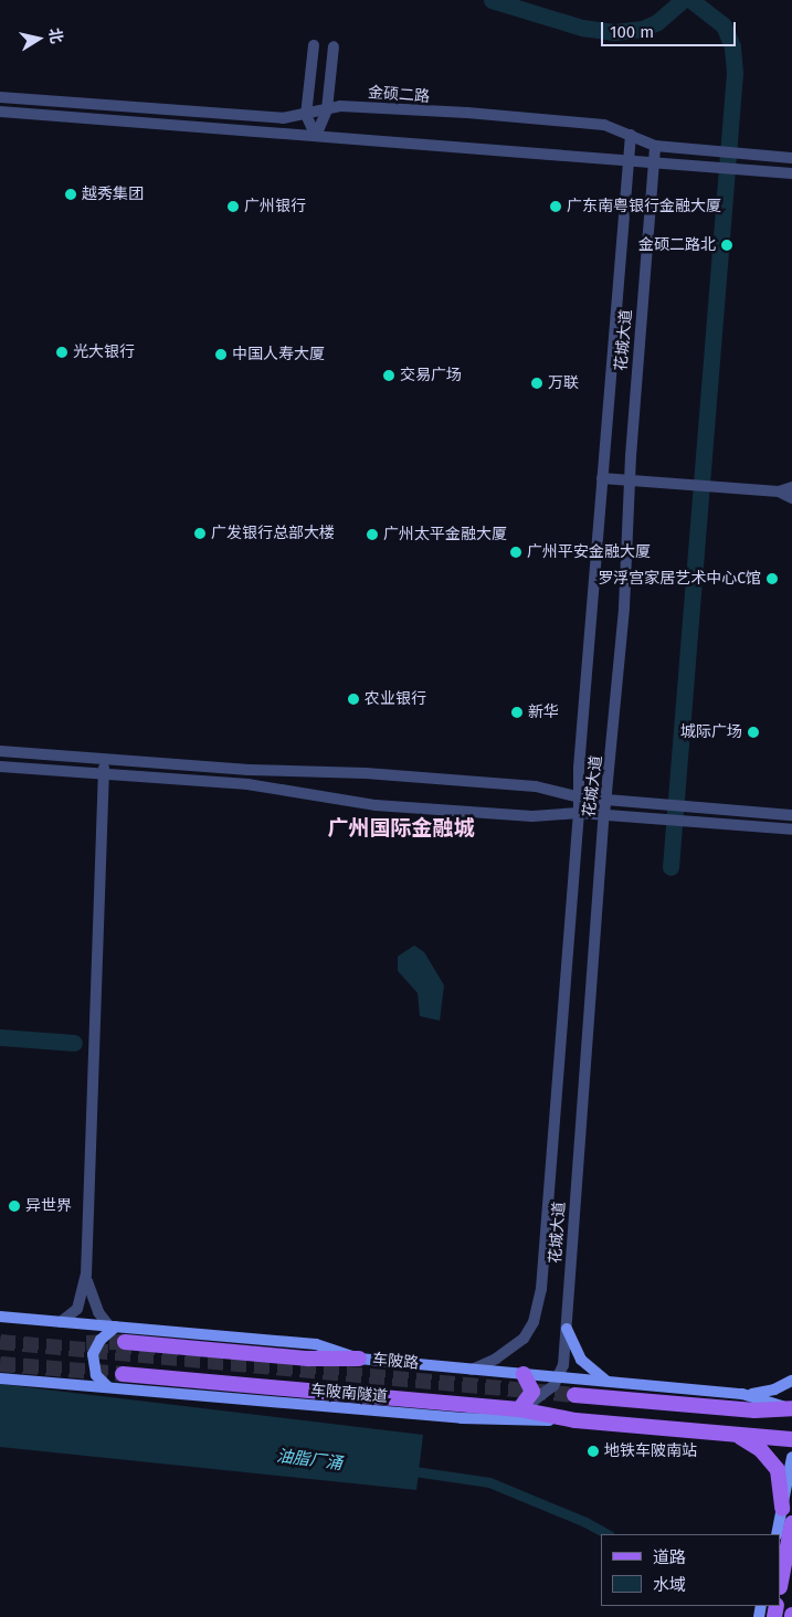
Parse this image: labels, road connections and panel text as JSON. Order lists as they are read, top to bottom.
{
  "streets": {
    "main road": ["车陂路", "车陂南隧道"],
    "street": ["金硕二路", "花城大道"]
  },
  "crossings": [
    ["金硕二路", "花城大道"],
    ["花城大道", "车陂路"]
  ],
  "districts": ["广州国际金融城"],
  "water": ["油脂厂涌"],
  "places": [
    "越秀集团",
    "广州银行",
    "广东南粤银行金融大厦",
    "金硕二路北",
    "光大银行",
    "中国人寿大厦",
    "交易广场",
    "万联",
    "广发银行总部大楼",
    "广州太平金融大厦",
    "广州平安金融大厦",
    "罗浮宫家居艺术中心C馆",
    "农业银行",
    "新华",
    "城际广场",
    "异世界",
    "地铁车陂南站"
  ],
  "legend": ["道路", "水域"],
  "scale_bar": "100 m",
  "north": "right"
}
